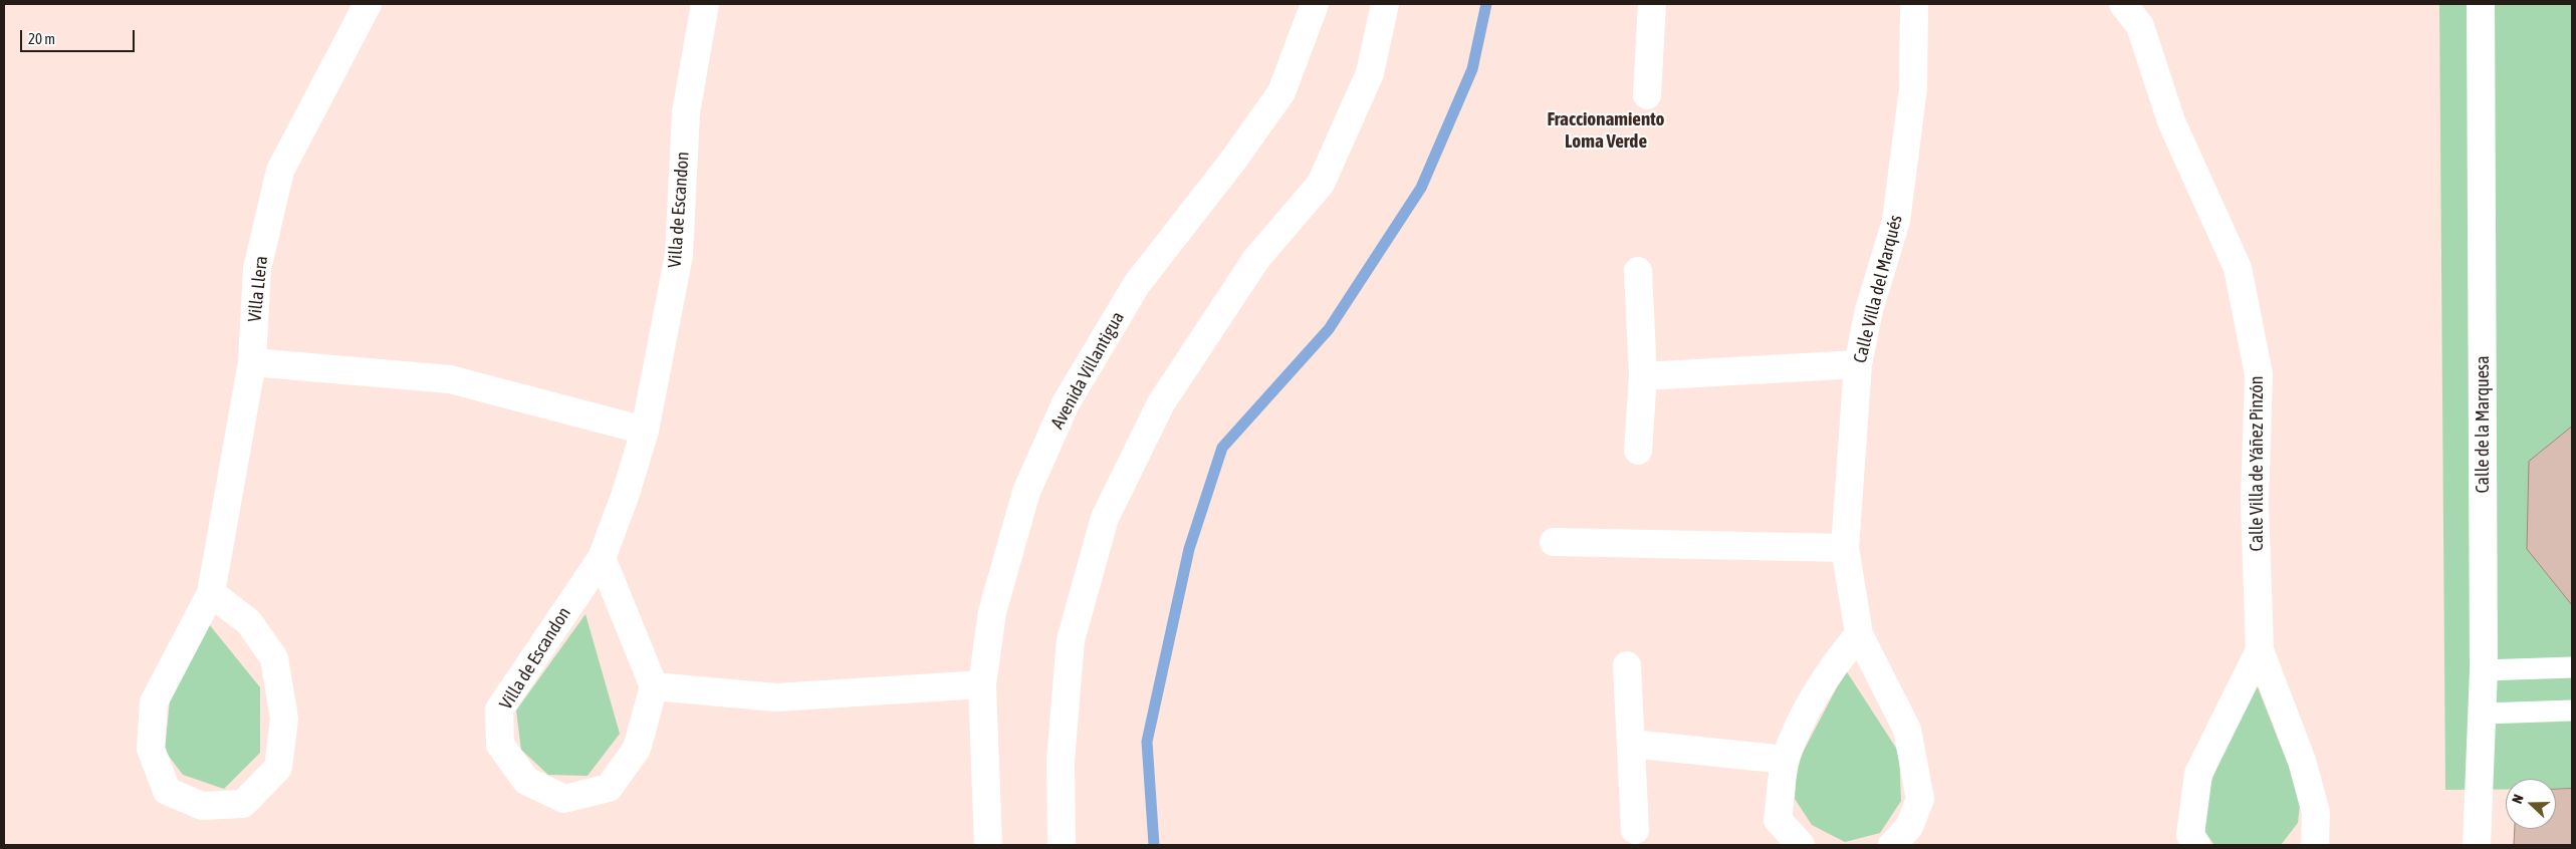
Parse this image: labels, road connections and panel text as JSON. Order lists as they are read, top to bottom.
{
  "streets": {
    "street": [
      "Villa de Escandon",
      "Villa Llera",
      "Calle Villa del Marqués",
      "Avenida Villantigua",
      "Calle de la Marquesa",
      "Calle Villa de Yáñez Pinzón"
    ]
  },
  "districts": ["Fraccionamiento Loma Verde"],
  "scale_bar": "20 m",
  "north": "left"
}
